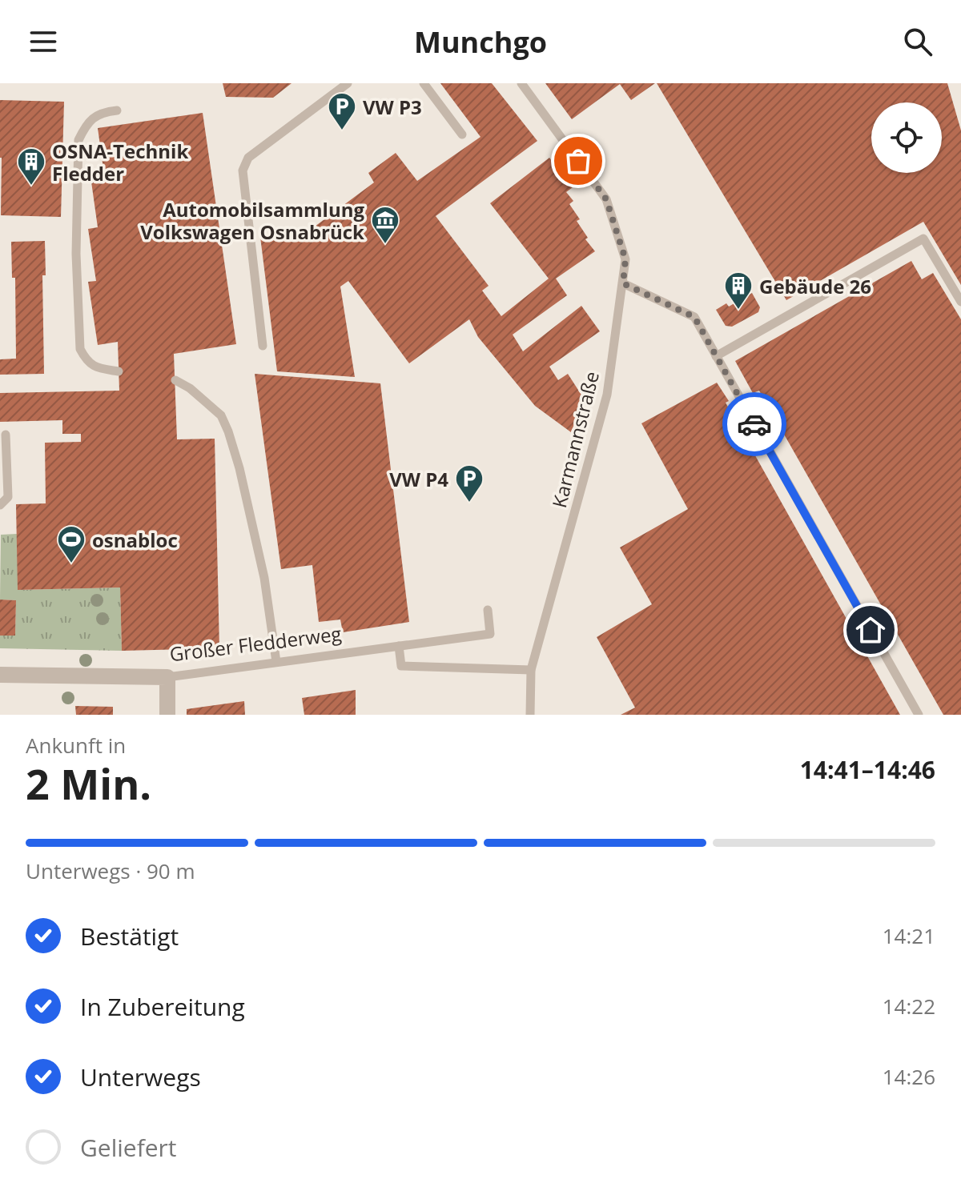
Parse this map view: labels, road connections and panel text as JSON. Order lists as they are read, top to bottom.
{
  "streets": {
    "street": ["Großer Fledderweg"],
    "lane": ["Karmannstraße"]
  },
  "places": {
    "parking": ["VW P3", "VW P4"],
    "building": ["OSNA-Technik Fledder", "Gebäude 26"],
    "museum": ["Automobilsammlung Volkswagen Osnabrück"],
    "sports": ["osnabloc"]
  },
  "page": {
    "header": "Munchgo",
    "heading": ["2 Min.", "Ankunft in", "14:41–14:46"],
    "bar": "Unterwegs · 90 m",
    "list": [
      ["Bestätigt", "14:21"],
      ["In Zubereitung", "14:22"],
      ["Unterwegs", "14:26"],
      "Geliefert"
    ]
  }
}
